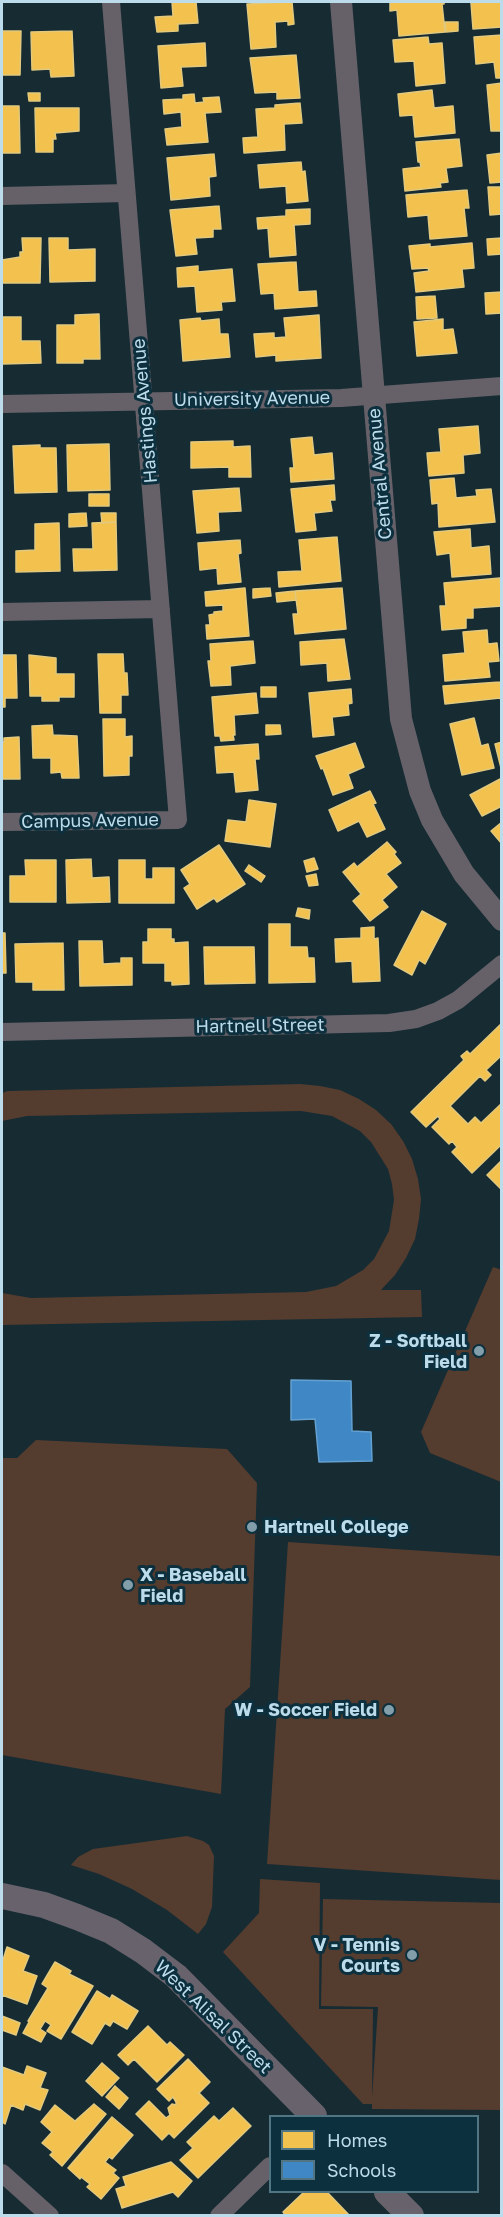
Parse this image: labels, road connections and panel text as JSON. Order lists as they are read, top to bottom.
{
  "streets": {
    "main road": ["West Alisal Street"],
    "street": [
      "University Avenue",
      "Hastings Avenue",
      "Central Avenue",
      "Campus Avenue",
      "Hartnell Street"
    ]
  },
  "crossings": [
    ["University Avenue", "Hastings Avenue"],
    ["University Avenue", "Central Avenue"],
    ["Hastings Avenue", "Campus Avenue"]
  ],
  "places": [
    "Z - Softball Field",
    "Hartnell College",
    "X - Baseball Field",
    "W - Soccer Field",
    "V - Tennis Courts"
  ],
  "legend": ["Homes", "Schools"]
}
